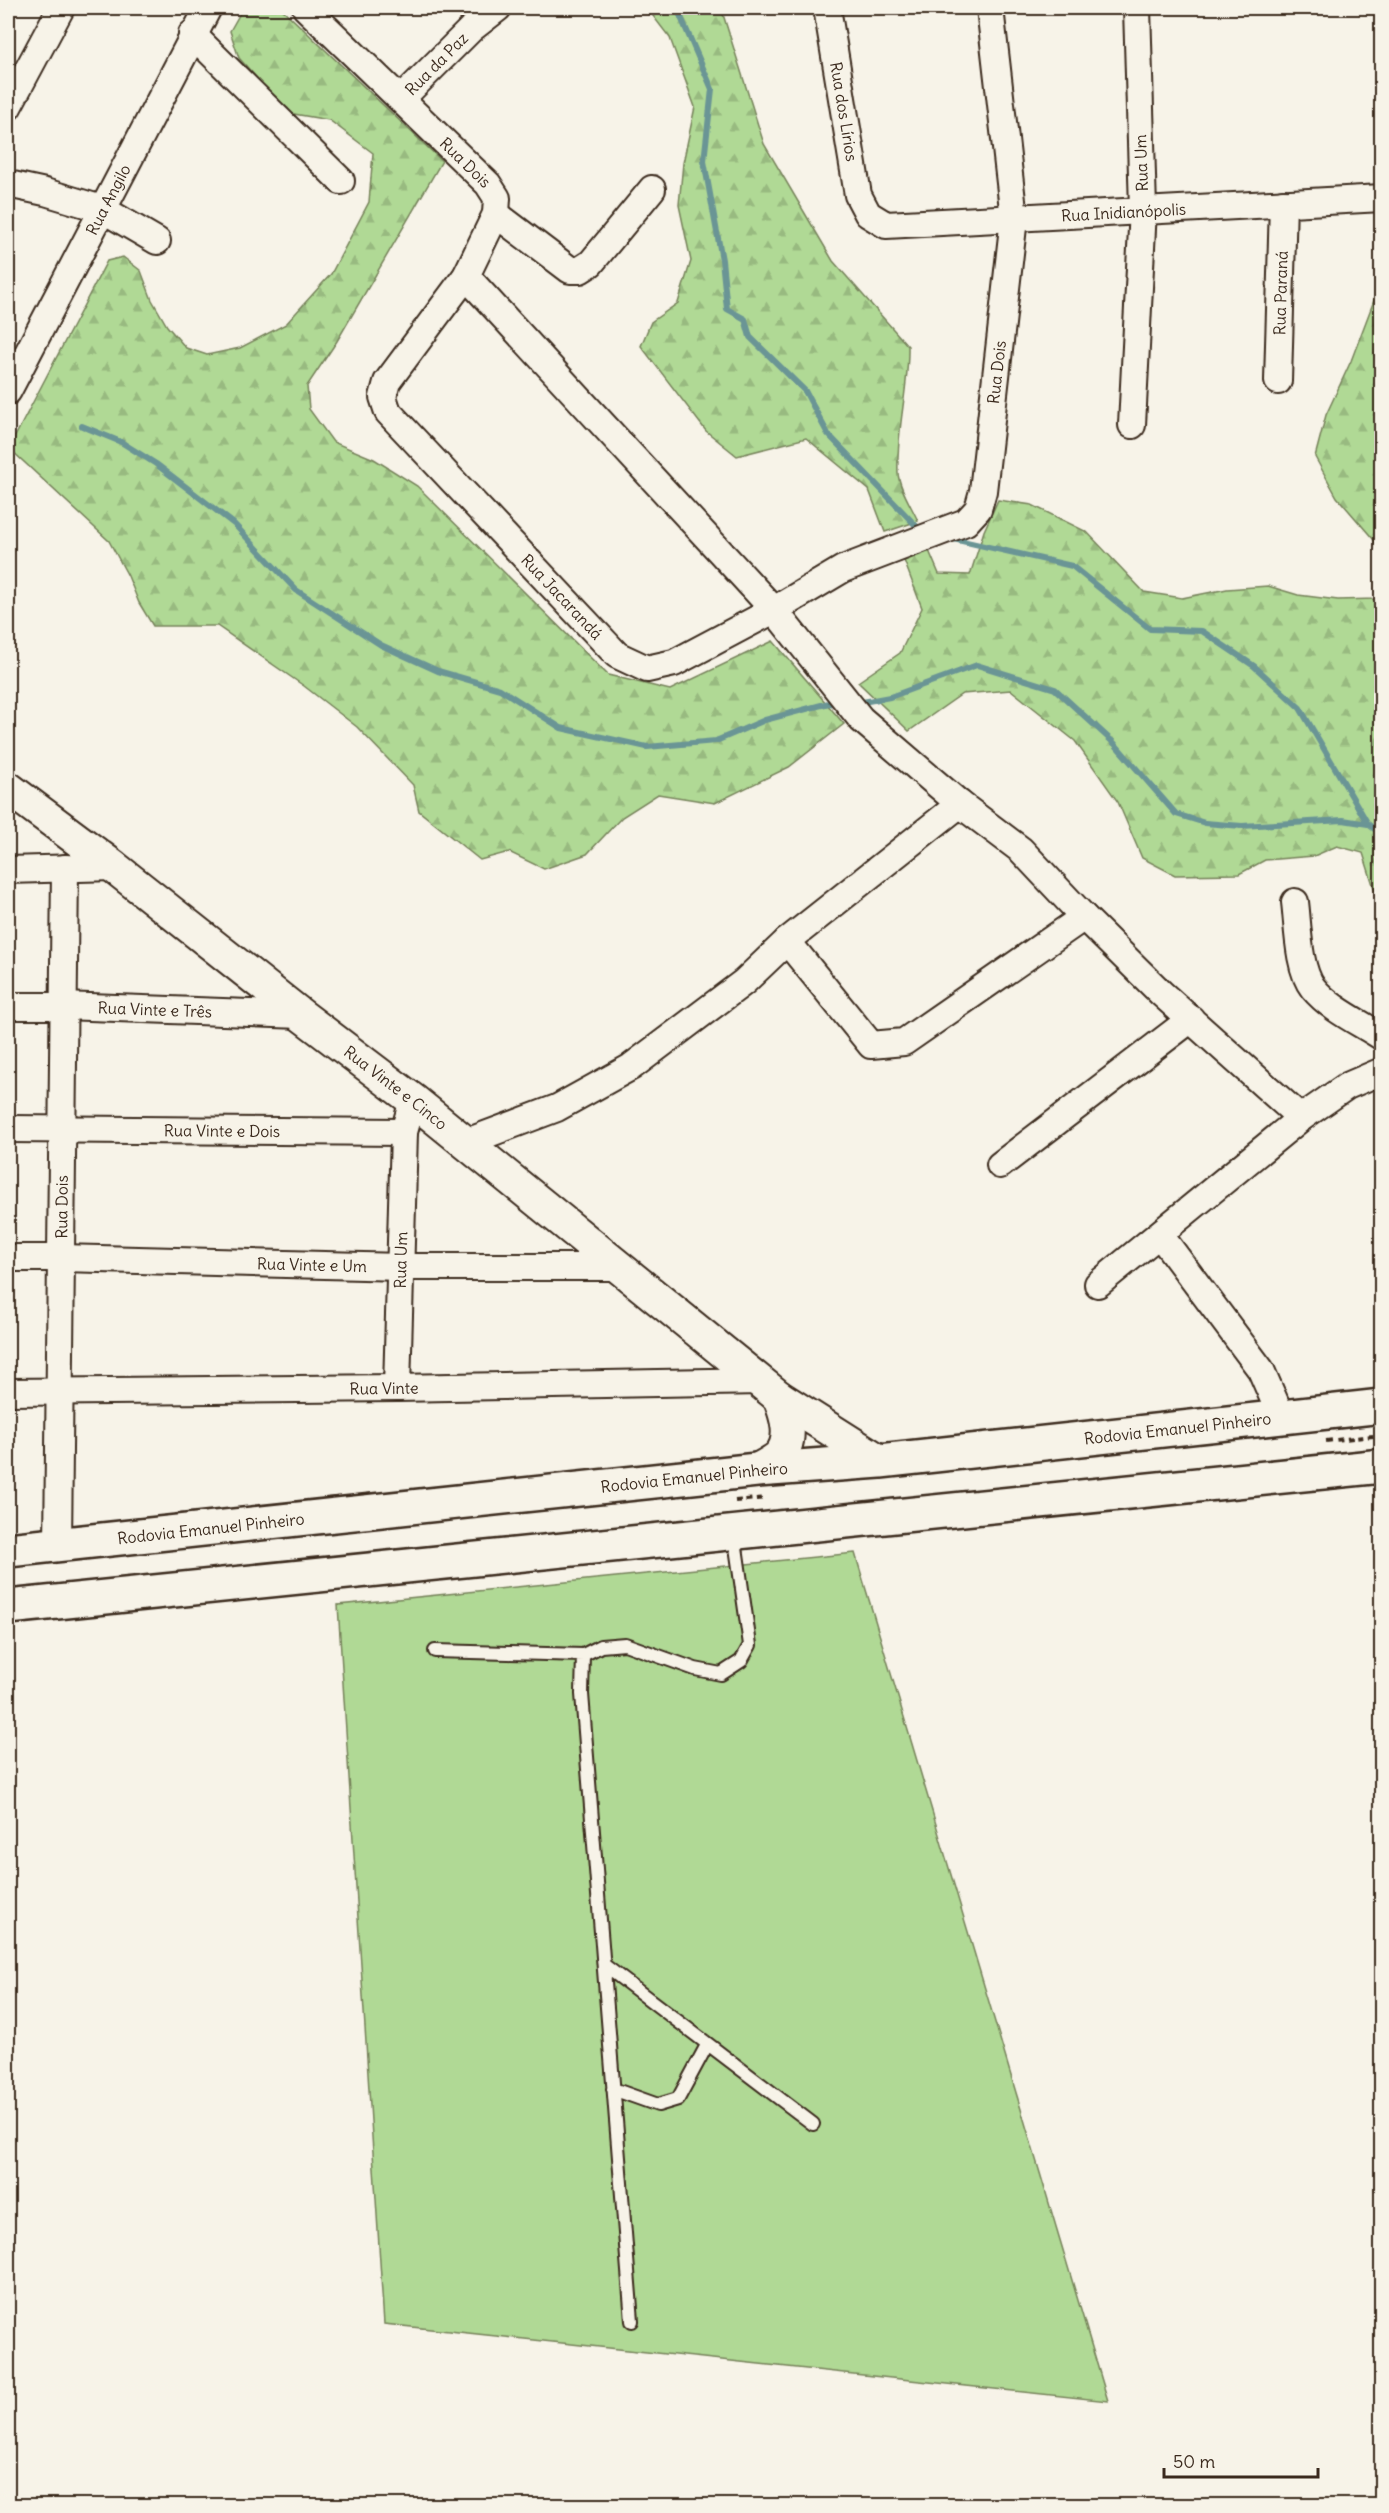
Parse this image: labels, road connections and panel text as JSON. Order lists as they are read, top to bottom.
{
  "streets": {
    "main road": ["Rodovia Emanuel Pinheiro"],
    "street": [
      "Rua da Paz",
      "Rua dos Lírios",
      "Rua Dois",
      "Rua Um",
      "Rua Angilo",
      "Rua Inidianópolis",
      "Rua Paraná",
      "Rua Jacarandá",
      "Rua Vinte e Três",
      "Rua Vinte e Cinco",
      "Rua Vinte e Dois",
      "Rua Vinte e Um",
      "Rua Vinte"
    ]
  },
  "crossings": [
    ["Rua da Paz", "Rua Dois"],
    ["Rua dos Lírios", "Rua Inidianópolis"],
    ["Rua Dois", "Rua Inidianópolis"],
    ["Rua Dois", "Rua Jacarandá"],
    ["Rua Dois", "Rua Vinte e Três"],
    ["Rua Dois", "Rua Vinte e Dois"],
    ["Rua Dois", "Rua Vinte e Um"],
    ["Rua Dois", "Rua Vinte"],
    ["Rua Dois", "Rodovia Emanuel Pinheiro"],
    ["Rua Um", "Rua Inidianópolis"],
    ["Rua Um", "Rua Vinte e Dois"],
    ["Rua Um", "Rua Vinte e Um"],
    ["Rua Um", "Rua Vinte"],
    ["Rua Inidianópolis", "Rua Paraná"],
    ["Rua Vinte e Três", "Rua Vinte e Cinco"],
    ["Rua Vinte e Cinco", "Rua Vinte e Um"],
    ["Rua Vinte e Cinco", "Rua Vinte"],
    ["Rua Vinte e Cinco", "Rodovia Emanuel Pinheiro"]
  ],
  "scale_bar": "50 m"
}
